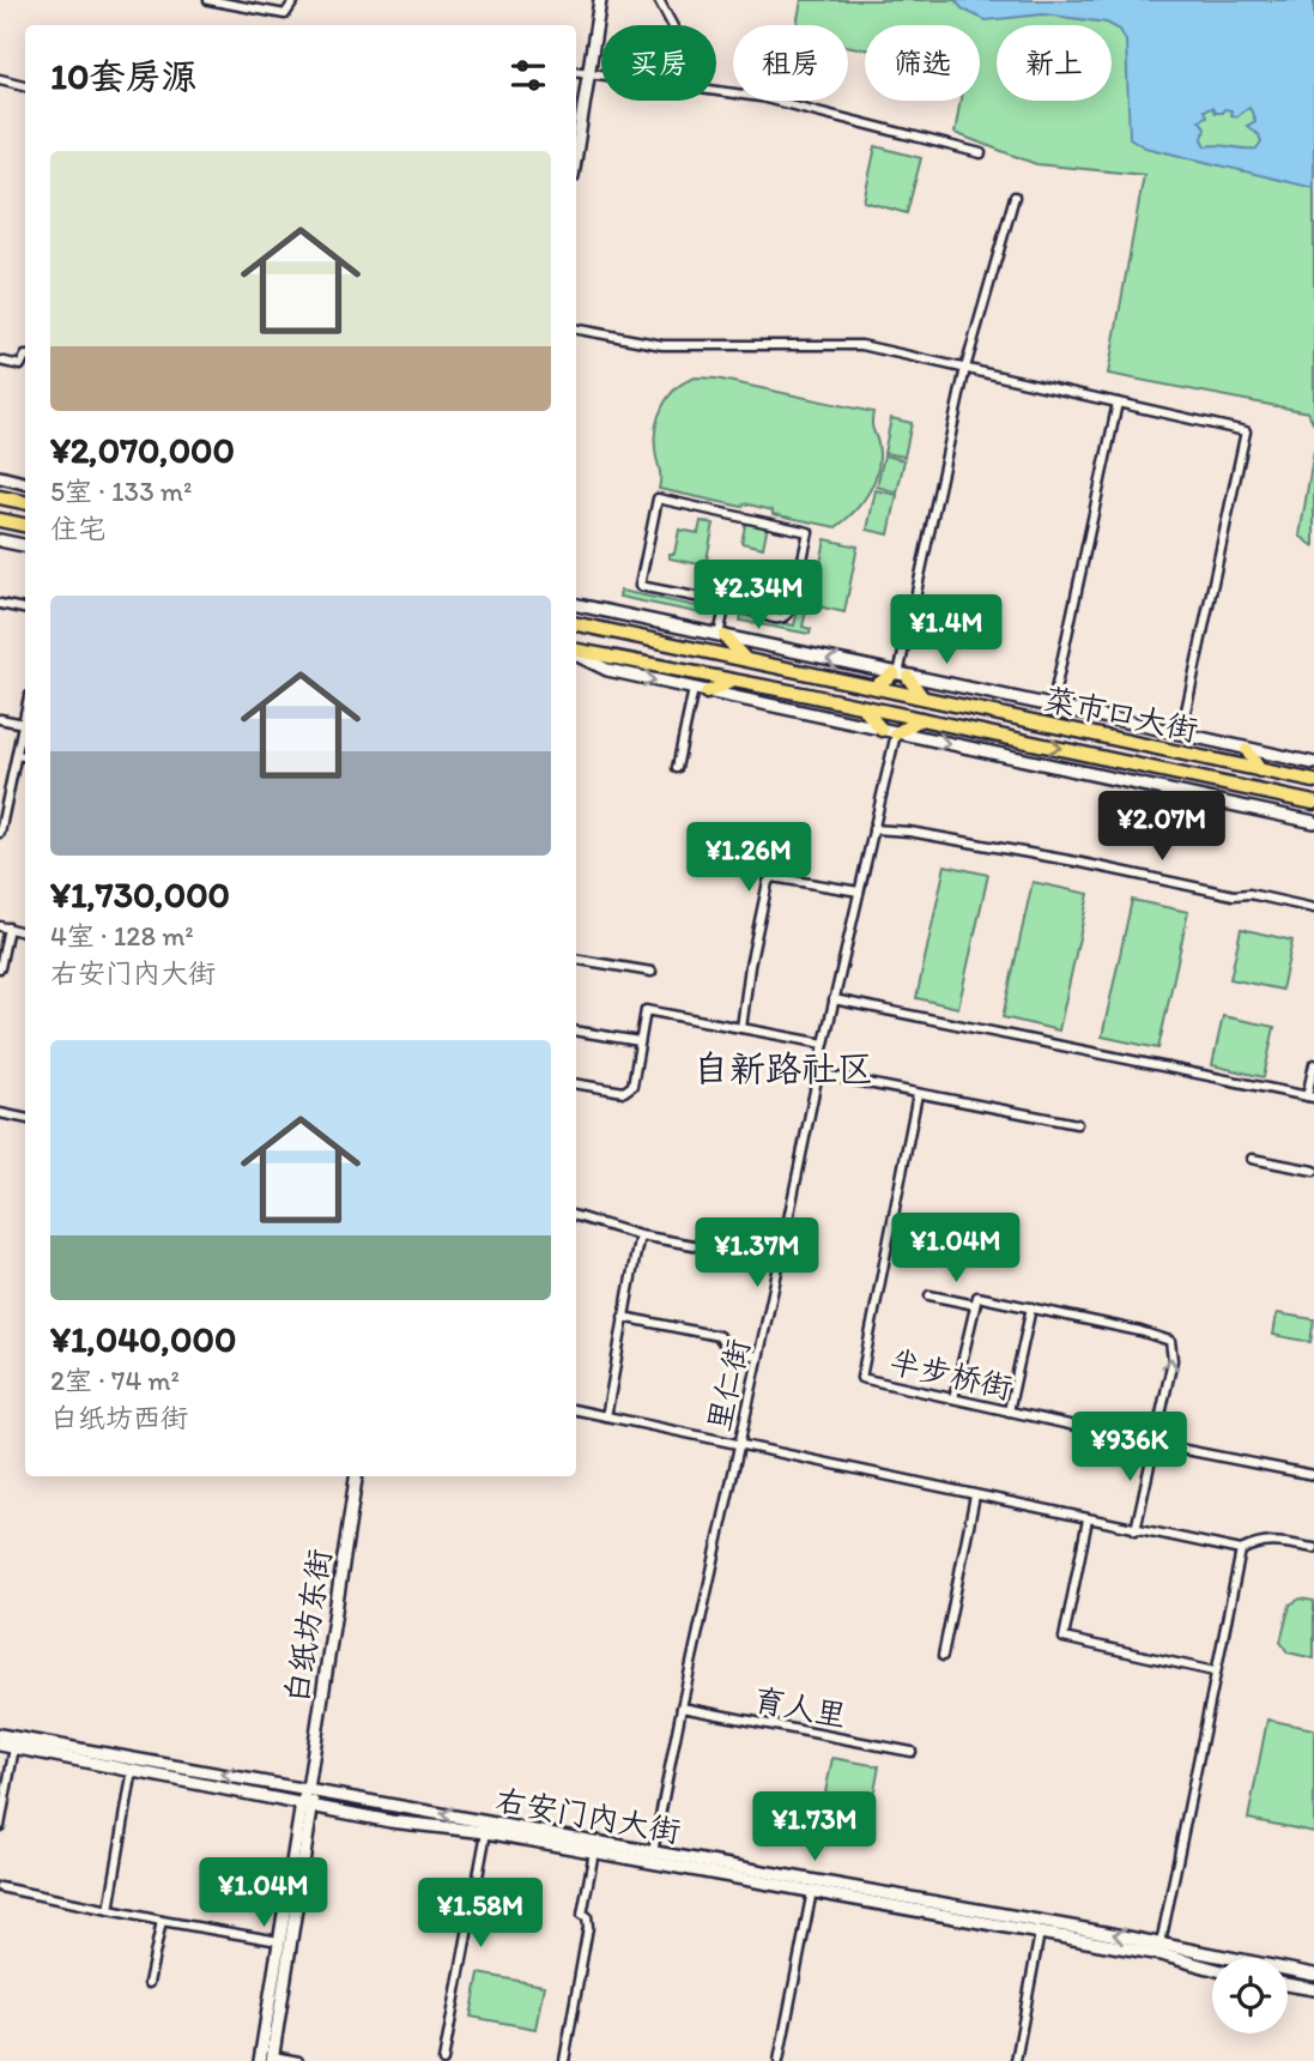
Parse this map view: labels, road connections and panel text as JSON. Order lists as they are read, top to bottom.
{
  "streets": {
    "main road": ["菜市口大街", "白纸坊东街", "右安门内大街"],
    "street": ["半步桥街", "里仁街", "育人里"]
  },
  "crossings": [
    ["里仁街", "育人里"],
    ["里仁街", "右安门内大街"],
    ["白纸坊东街", "右安门内大街"]
  ],
  "districts": ["自新路社区"],
  "page": {
    "chip": [
      "买房",
      "租房",
      "筛选",
      "新上"
    ],
    "heading": "10套房源",
    "list": [
      {
        "name": "¥2,070,000",
        "note": "5室 · 133 m² · 住宅"
      },
      {
        "name": "¥1,730,000",
        "note": "4室 · 128 m² · 右安门内大街"
      },
      {
        "name": "¥1,040,000",
        "note": "2室 · 74 m² · 白纸坊西街"
      }
    ],
    "price": [
      "¥2.34M",
      "¥1.4M",
      "¥2.07M",
      "¥1.26M",
      "¥1.04M",
      "¥1.37M",
      "¥936K",
      "¥1.73M",
      "¥1.04M",
      "¥1.58M"
    ]
  }
}
